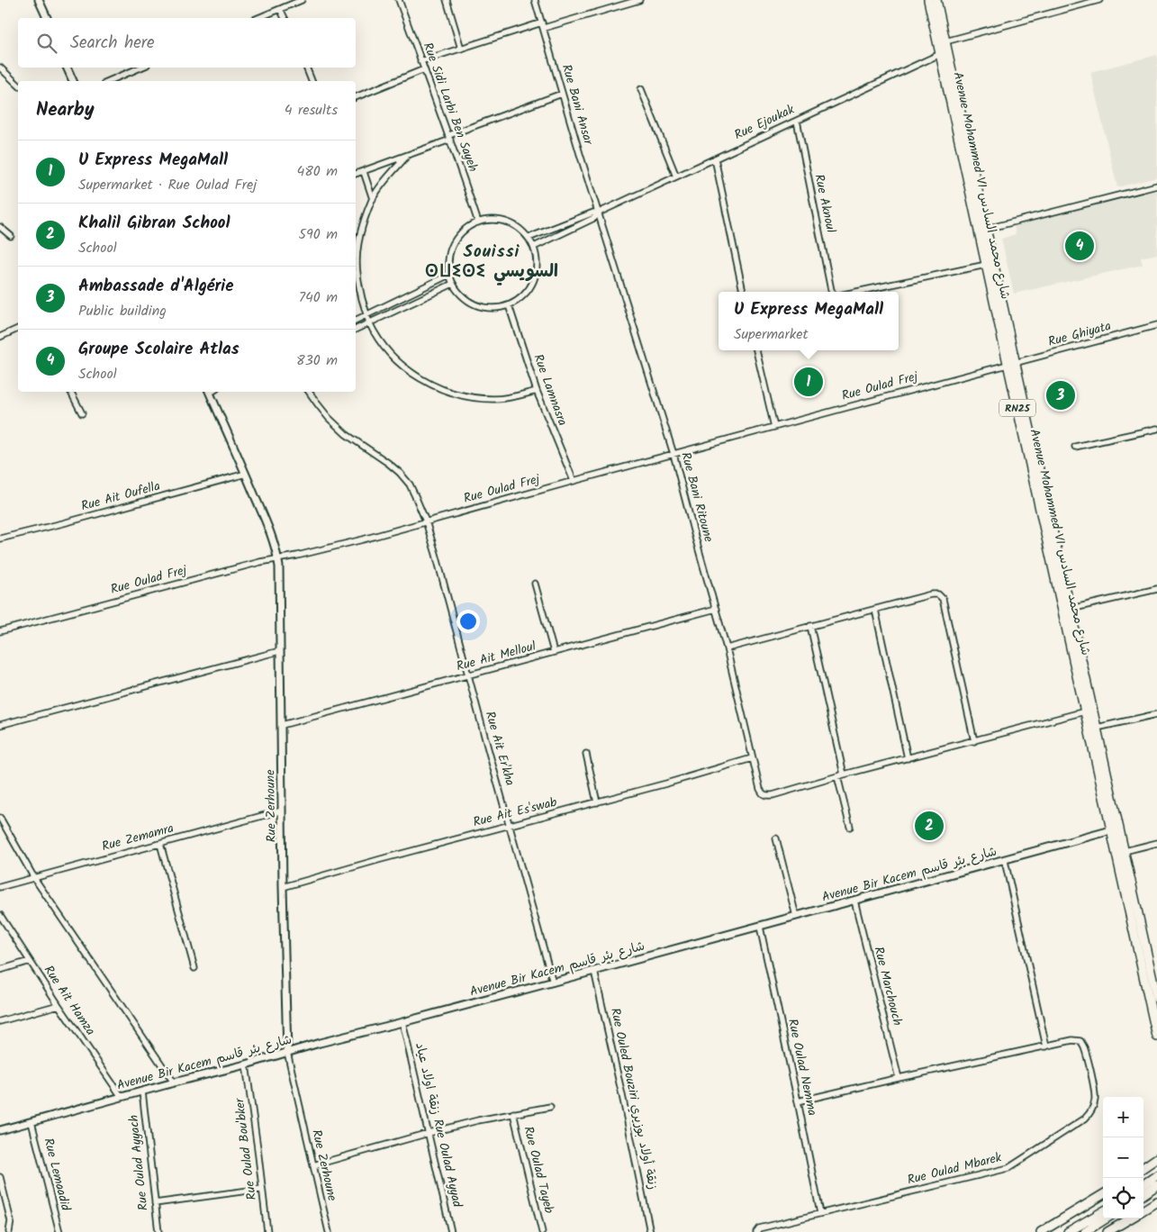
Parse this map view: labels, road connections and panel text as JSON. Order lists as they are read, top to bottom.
{
  "streets": {
    "main road": ["Avenue Mohammed VI شارع محمد السادس", "RN25"],
    "street": [
      "Rue Bani Ansar",
      "Rue Sidi Larbi Ben Sayeh",
      "Rue Ejoukak",
      "Rue Aknoul",
      "Rue Ghiyata",
      "Rue Oulad Frej",
      "Rue Lamnasra",
      "Rue Ait Oufella",
      "Rue Bani Ritoune",
      "Rue Ait Melloul",
      "Rue Ait Er'kha",
      "Rue Zerhoune",
      "Rue Ait Es'swab",
      "Rue Zemamra",
      "Avenue Bir Kacem شارع بئر قاسم",
      "Rue Marchouch",
      "Rue Ait Hamza",
      "Rue Oulad Nemma",
      "Rue Ouled Bouziri زنقة أولاد بوزيري",
      "زنقة اولاد عياد Rue Oulad Ayyad",
      "Rue Oulad Bou'bker",
      "Rue Oulad Ayyach",
      "Rue Oulad Mbarek",
      "Rue Oulad Tayeb",
      "Rue Lemaadid"
    ]
  },
  "crossings": [
    ["Rue Bani Ansar", "Rue Ejoukak"],
    ["Rue Bani Ansar", "Rue Bani Ritoune"],
    ["Rue Sidi Larbi Ben Sayeh", "Rue Ejoukak"],
    ["Rue Sidi Larbi Ben Sayeh", "Rue Lamnasra"],
    ["Rue Ejoukak", "Avenue Mohammed VI شارع محمد السادس"],
    ["Rue Ejoukak", "Rue Aknoul"],
    ["Rue Ejoukak", "Rue Lamnasra"],
    ["Rue Ejoukak", "Rue Bani Ritoune"],
    ["Avenue Mohammed VI شارع محمد السادس", "Rue Ghiyata"],
    ["Avenue Mohammed VI شارع محمد السادس", "Rue Oulad Frej"],
    ["Avenue Mohammed VI شارع محمد السادس", "Avenue Bir Kacem شارع بئر قاسم"],
    ["Rue Ghiyata", "Rue Oulad Frej"],
    ["Rue Oulad Frej", "Rue Lamnasra"],
    ["Rue Oulad Frej", "Rue Bani Ritoune"],
    ["Rue Oulad Frej", "Rue Ait Er'kha"],
    ["Rue Oulad Frej", "Rue Zerhoune"],
    ["Rue Ait Oufella", "Rue Zerhoune"],
    ["Rue Bani Ritoune", "Rue Ait Melloul"],
    ["Rue Bani Ritoune", "Rue Ait Es'swab"],
    ["Rue Ait Melloul", "Rue Ait Er'kha"],
    ["Rue Ait Melloul", "Rue Zerhoune"],
    ["Rue Ait Er'kha", "Rue Ait Es'swab"],
    ["Rue Ait Er'kha", "Avenue Bir Kacem شارع بئر قاسم"],
    ["Rue Zerhoune", "Rue Ait Es'swab"],
    ["Rue Zerhoune", "Rue Zemamra"],
    ["Rue Zerhoune", "Avenue Bir Kacem شارع بئر قاسم"],
    ["Rue Zerhoune", "Rue Oulad Tayeb"],
    ["Avenue Bir Kacem شارع بئر قاسم", "Rue Marchouch"],
    ["Avenue Bir Kacem شارع بئر قاسم", "Rue Ait Hamza"],
    ["Avenue Bir Kacem شارع بئر قاسم", "Rue Oulad Nemma"],
    ["Avenue Bir Kacem شارع بئر قاسم", "Rue Ouled Bouziri زنقة أولاد بوزيري"],
    ["Avenue Bir Kacem شارع بئر قاسم", "زنقة اولاد عياد Rue Oulad Ayyad"],
    ["Avenue Bir Kacem شارع بئر قاسم", "Rue Oulad Bou'bker"],
    ["Avenue Bir Kacem شارع بئر قاسم", "Rue Oulad Ayyach"],
    ["Avenue Bir Kacem شارع بئر قاسم", "Rue Lemaadid"],
    ["Rue Marchouch", "Rue Oulad Mbarek"],
    ["Rue Oulad Nemma", "Rue Oulad Mbarek"],
    ["زنقة اولاد عياد Rue Oulad Ayyad", "Rue Oulad Tayeb"]
  ],
  "districts": ["Souissi ⵙⵡⵉⵙⵉ السويسي"],
  "page": {
    "search": "Search here",
    "heading": ["Nearby", "4 results"],
    "list": [
      {
        "mark": "1",
        "name": "U Express MegaMall",
        "note": "Supermarket · Rue Oulad Frej",
        "value": "480 m"
      },
      {
        "mark": "2",
        "name": "Khalil Gibran School",
        "note": "School",
        "value": "590 m"
      },
      {
        "mark": "3",
        "name": "Ambassade d'Algérie",
        "note": "Public building",
        "value": "740 m"
      },
      {
        "mark": "4",
        "name": "Groupe Scolaire Atlas",
        "note": "School",
        "value": "830 m"
      }
    ],
    "pins": [
      "4",
      "1",
      "3",
      "2"
    ],
    "popup": ["U Express MegaMall", "Supermarket"],
    "map_buttons": ["+", "−"]
  }
}
